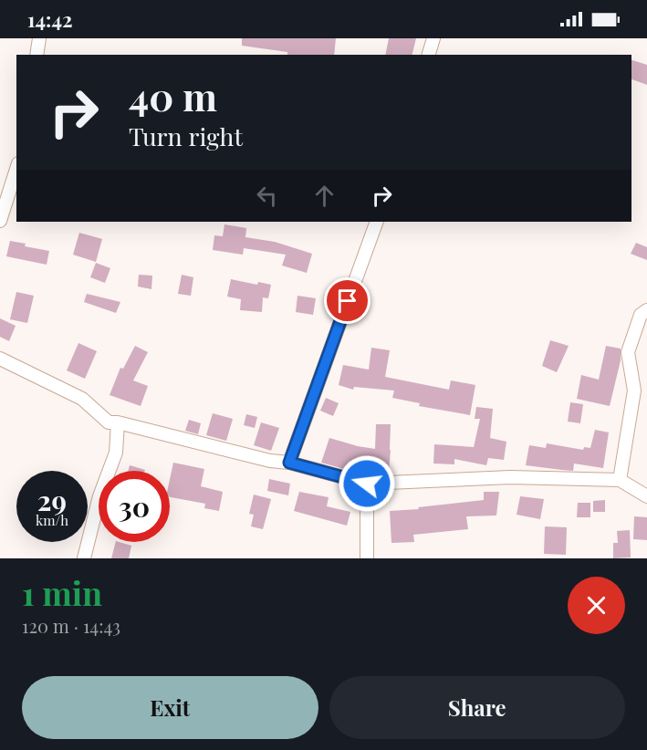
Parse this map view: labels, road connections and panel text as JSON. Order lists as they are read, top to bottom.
{
  "page": {
    "status": "14:42",
    "turn": ["40 m", "Turn right"],
    "speed": "29 km/h",
    "limit": "30",
    "heading": ["1 min", "120 m · 14:43"],
    "buttons": ["Exit", "Share"]
  }
}
